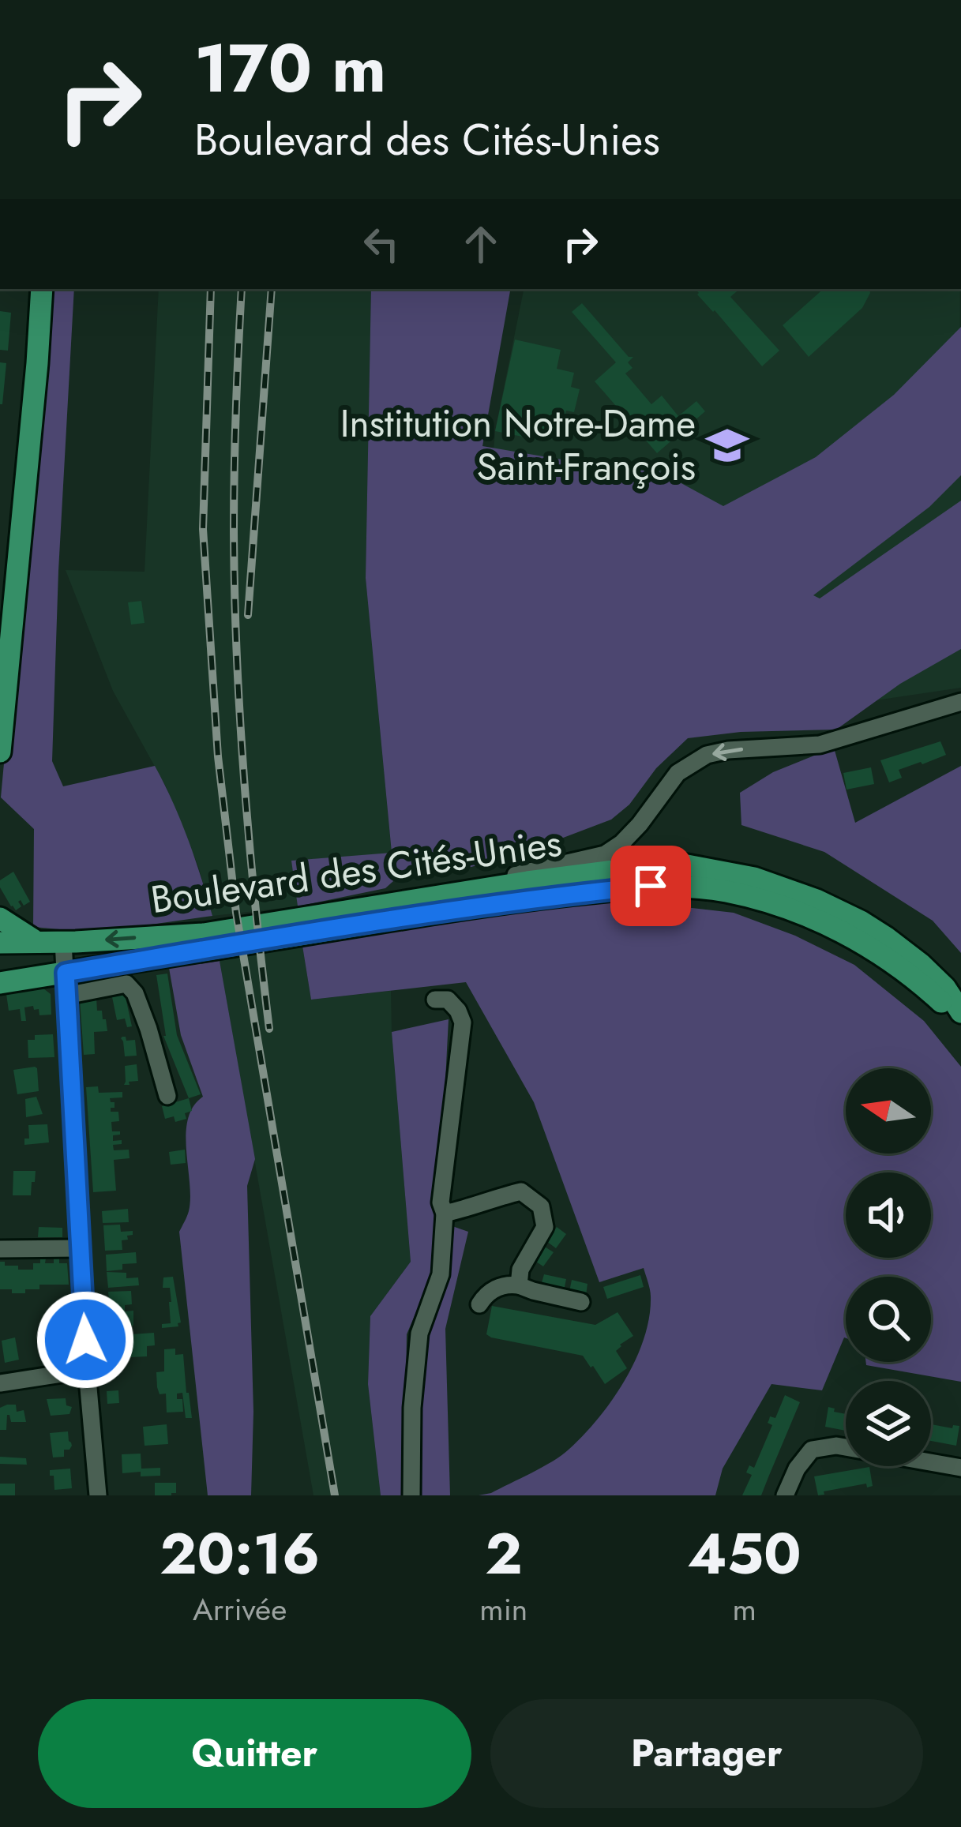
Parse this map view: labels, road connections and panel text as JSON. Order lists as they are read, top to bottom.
{
  "streets": {
    "main road": ["Boulevard des Cités-Unies"]
  },
  "places": {
    "school or university": ["Institution Notre‐Dame Saint‐François"]
  },
  "north": "left",
  "page": {
    "turn": ["170 m", "Boulevard des Cités-Unies"],
    "eta": [
      "20:16",
      "Arrivée",
      "2",
      "min",
      "450",
      "m"
    ],
    "buttons": ["Quitter", "Partager"]
  }
}
